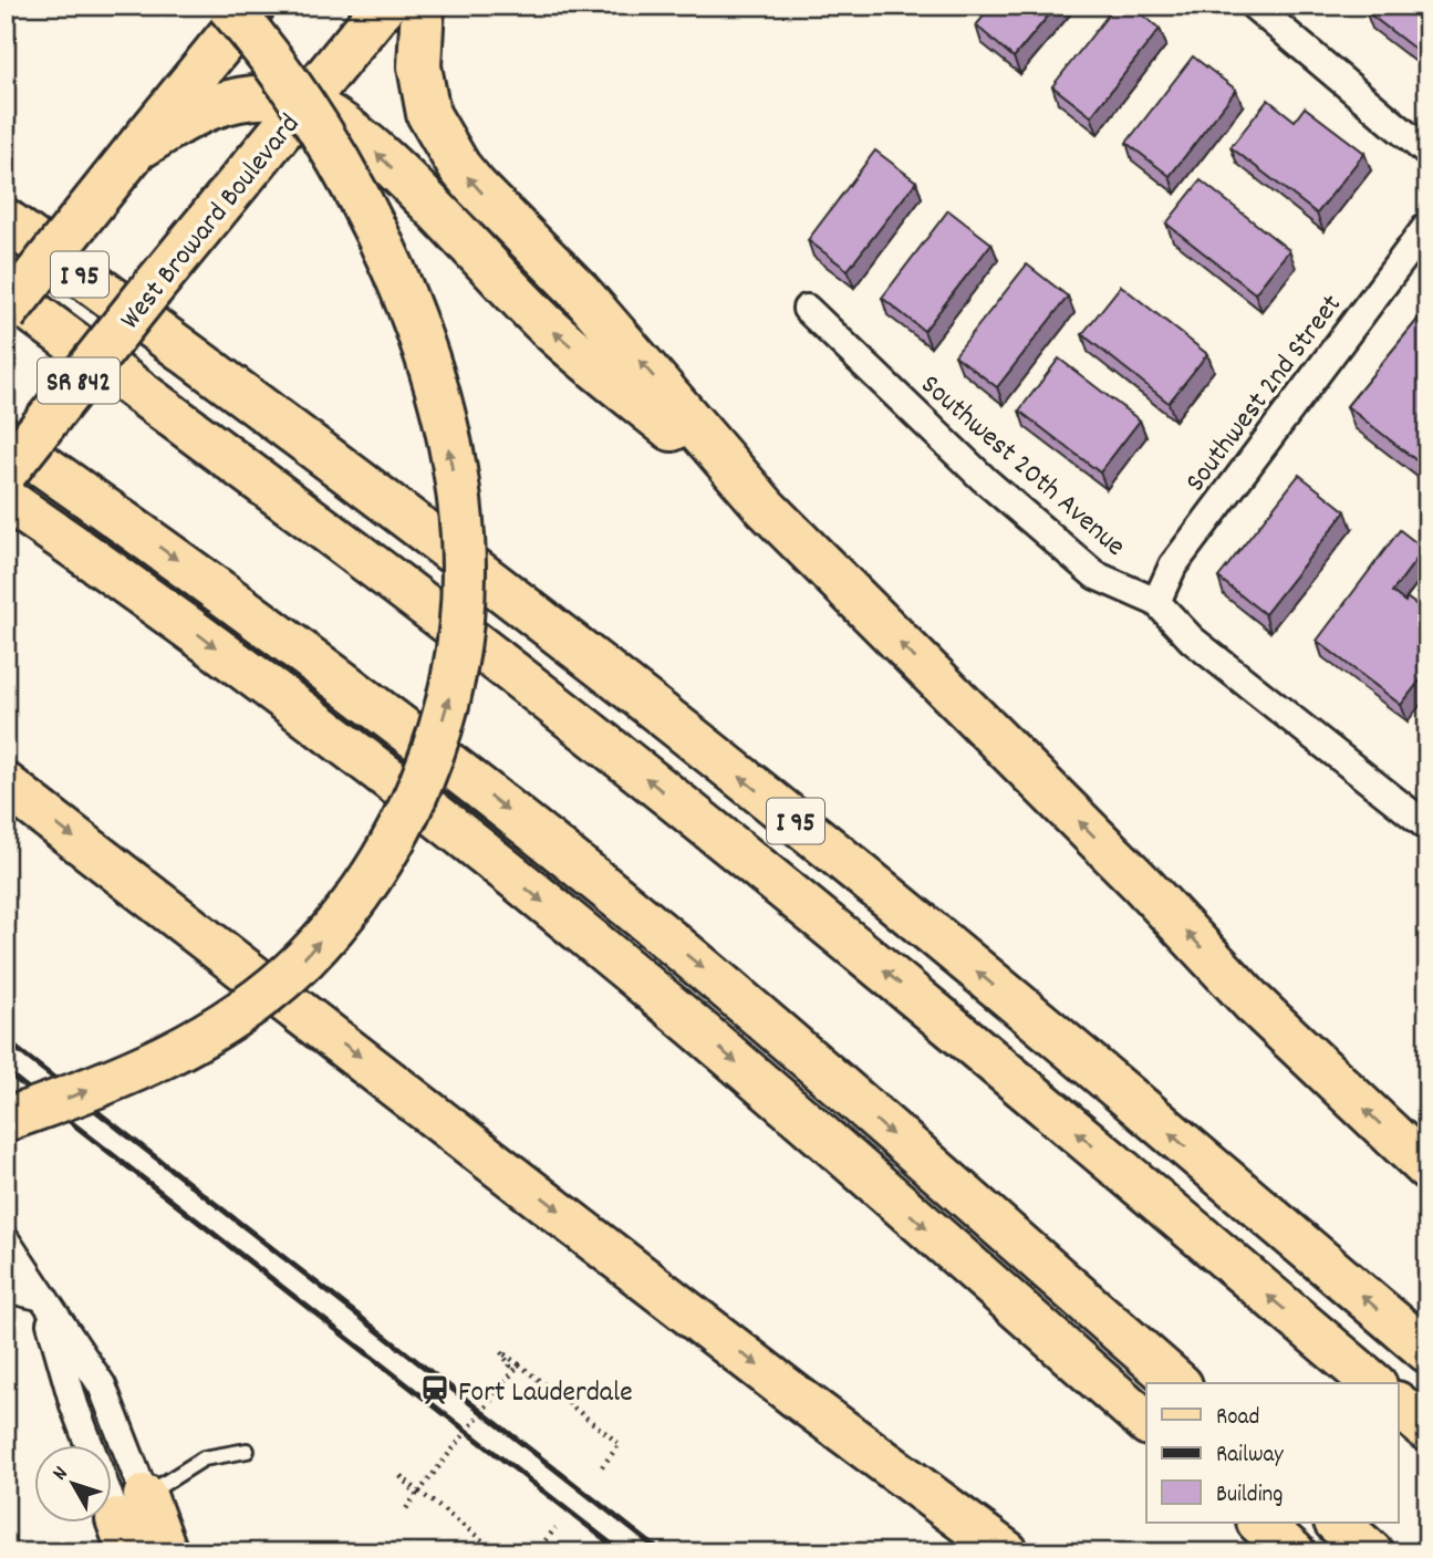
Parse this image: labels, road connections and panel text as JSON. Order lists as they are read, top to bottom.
{
  "streets": {
    "main road": ["West Broward Boulevard", "I 95", "SR 842"],
    "street": ["Southwest 2nd Street", "Southwest 20th Avenue"]
  },
  "crossings": [
    ["Southwest 2nd Street", "Southwest 20th Avenue"]
  ],
  "places": {
    "station": ["Fort Lauderdale"]
  },
  "legend": ["Road", "Railway", "Building"],
  "north": "top left"
}
